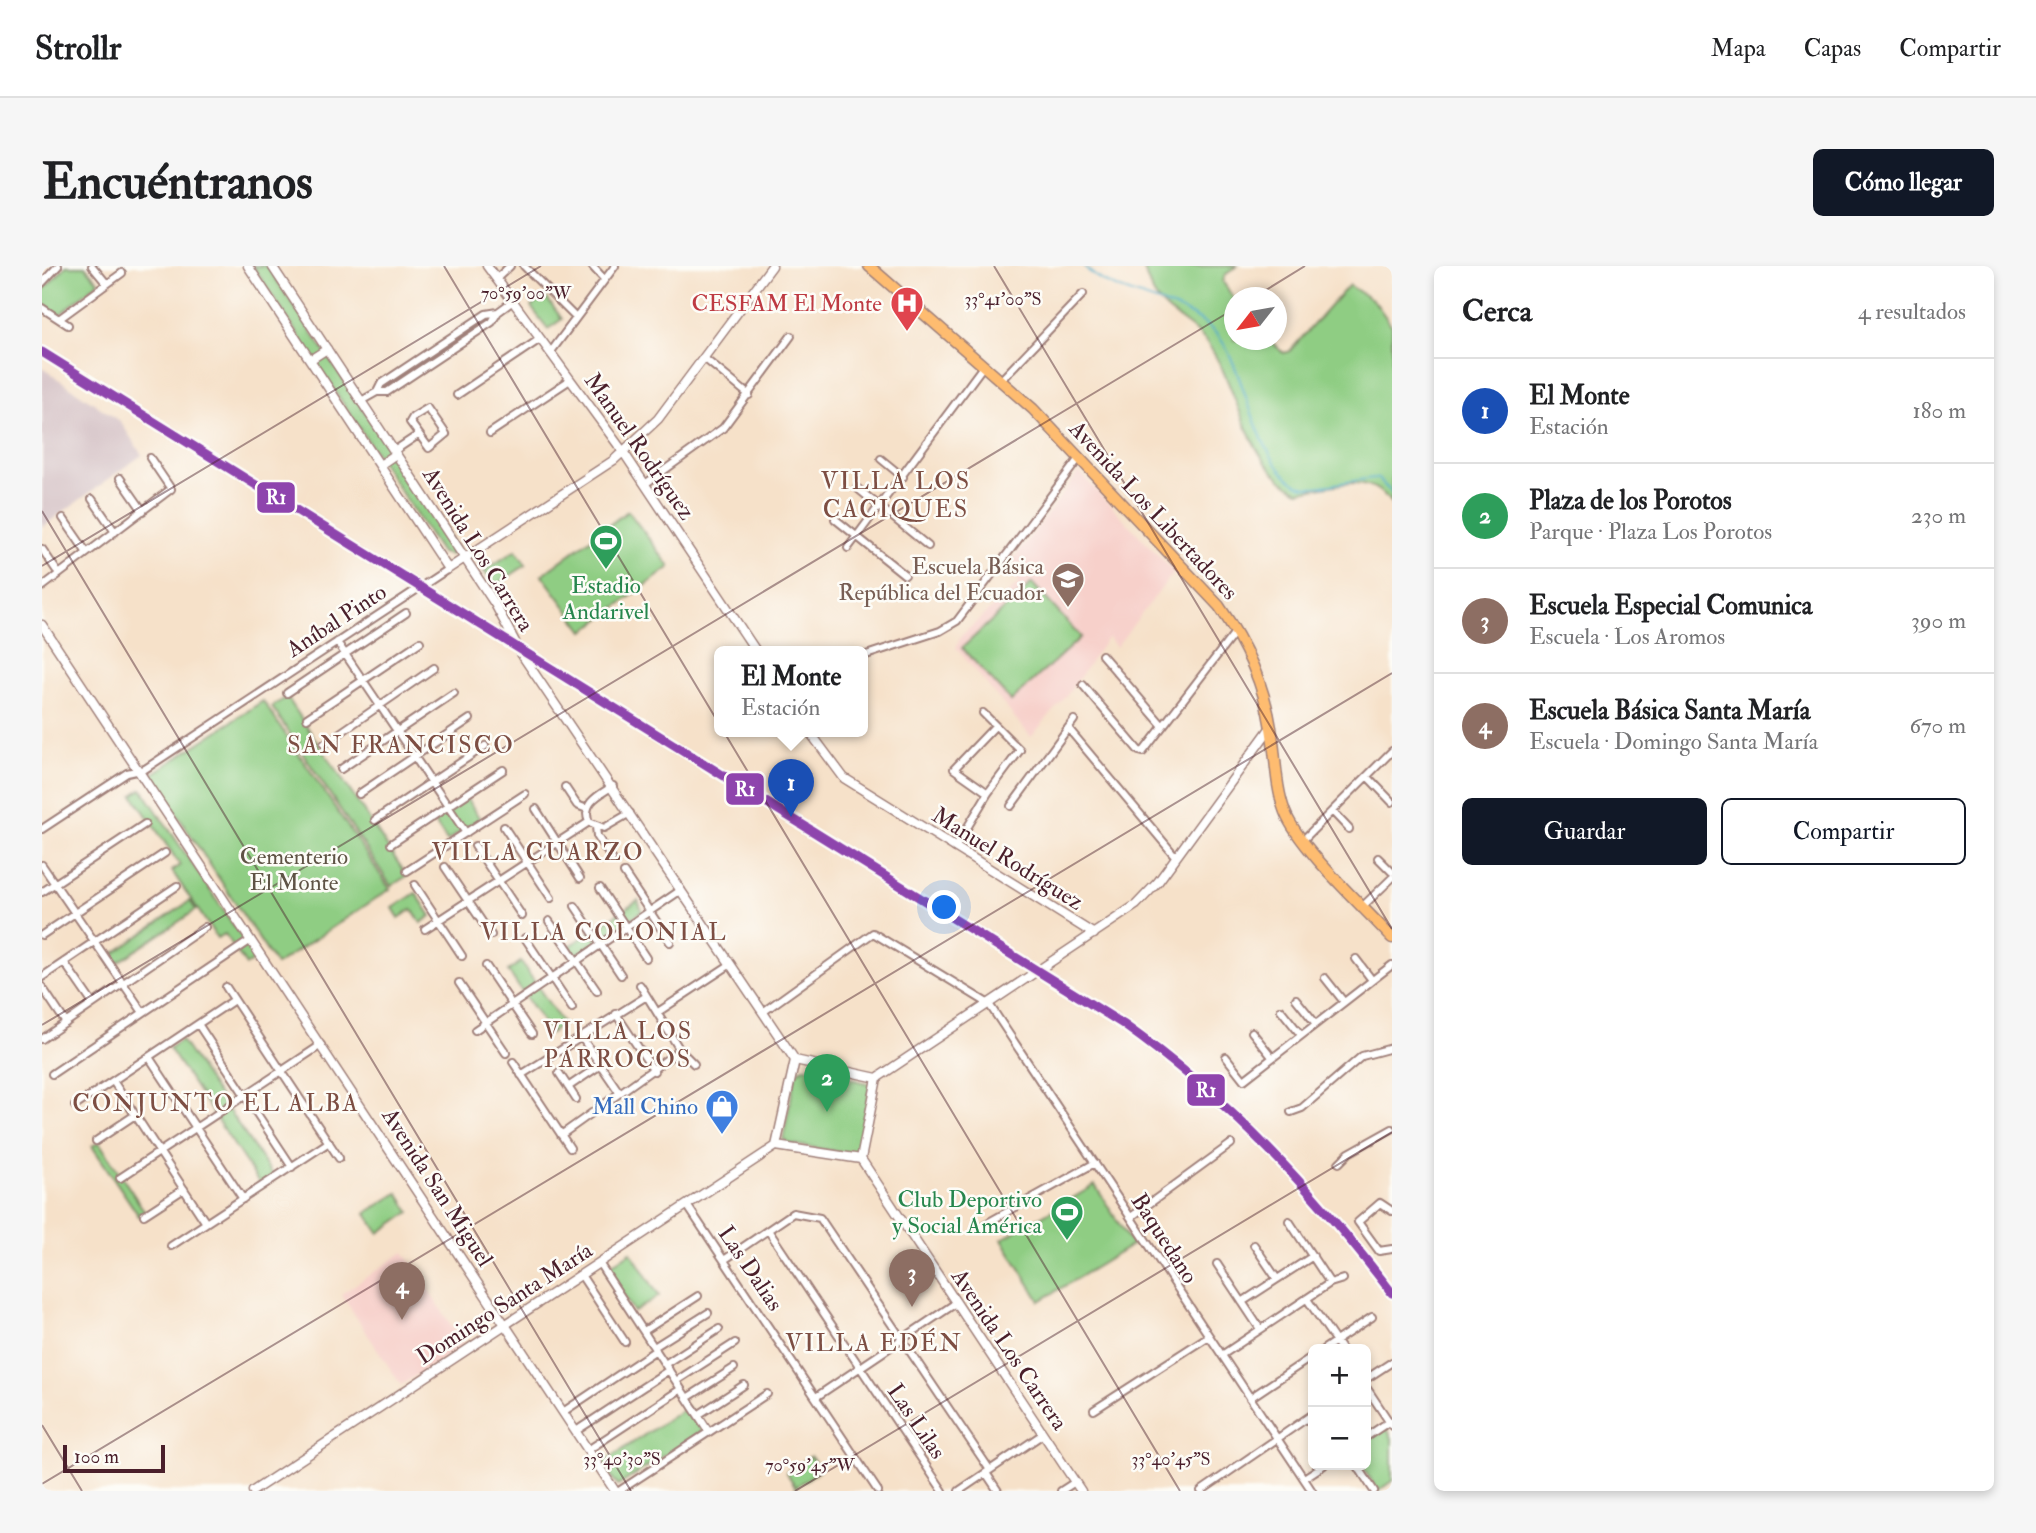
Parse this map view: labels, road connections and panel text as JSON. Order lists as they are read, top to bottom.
{
  "streets": {
    "main road": ["Avenida Los Libertadores"],
    "street": [
      "Manuel Rodríguez",
      "Avenida Los Carrera",
      "Aníbal Pinto",
      "Avenida San Miguel",
      "Baquedano",
      "Las Dalias",
      "Domingo Santa María",
      "Las Lilas"
    ]
  },
  "crossings": [
    ["Manuel Rodríguez", "Aníbal Pinto"],
    ["Avenida Los Carrera", "Aníbal Pinto"],
    ["Aníbal Pinto", "Avenida San Miguel"],
    ["Avenida San Miguel", "Domingo Santa María"],
    ["Las Dalias", "Domingo Santa María"]
  ],
  "districts": [
    "VILLA LOS CACIQUES",
    "SAN FRANCISCO",
    "VILLA CUARZO",
    "VILLA COLONIAL",
    "VILLA LOS PÁRROCOS",
    "CONJUNTO EL ALBA",
    "VILLA EDÉN"
  ],
  "parks": ["Cementerio El Monte"],
  "places": {
    "hospital": ["CESFAM El Monte"],
    "sports": ["Estadio Andarivel", "Club Deportivo y Social América"],
    "school or university": ["Escuela Básica República del Ecuador"],
    "shop": ["Mall Chino"]
  },
  "lines": ["transit line R1"],
  "scale_bar": "100 m",
  "north": "bottom left",
  "page": {
    "header": "Strollr",
    "nav": ["Mapa", "Capas", "Compartir"],
    "buttons": [
      "Cómo llegar",
      ["Guardar", "Compartir"]
    ],
    "title": "Encuéntranos",
    "heading": ["Cerca", "4 resultados"],
    "list": [
      {
        "mark": "1",
        "name": "El Monte",
        "note": "Estación",
        "value": "180 m"
      },
      {
        "mark": "2",
        "name": "Plaza de los Porotos",
        "note": "Parque · Plaza Los Porotos",
        "value": "230 m"
      },
      {
        "mark": "3",
        "name": "Escuela Especial Comunica",
        "note": "Escuela · Los Aromos",
        "value": "390 m"
      },
      {
        "mark": "4",
        "name": "Escuela Básica Santa María",
        "note": "Escuela · Domingo Santa María",
        "value": "670 m"
      }
    ],
    "popup": ["El Monte", "Estación"],
    "pins": [
      "1",
      "2",
      "3",
      "4"
    ],
    "map_buttons": ["+", "−"],
    "scale": "100 m"
  },
  "coordinates": [
    "70°59'00\"W",
    "33°41'00\"S",
    "33°40'30\"S",
    "33°40'45\"S",
    "70°59'45\"W"
  ]
}
